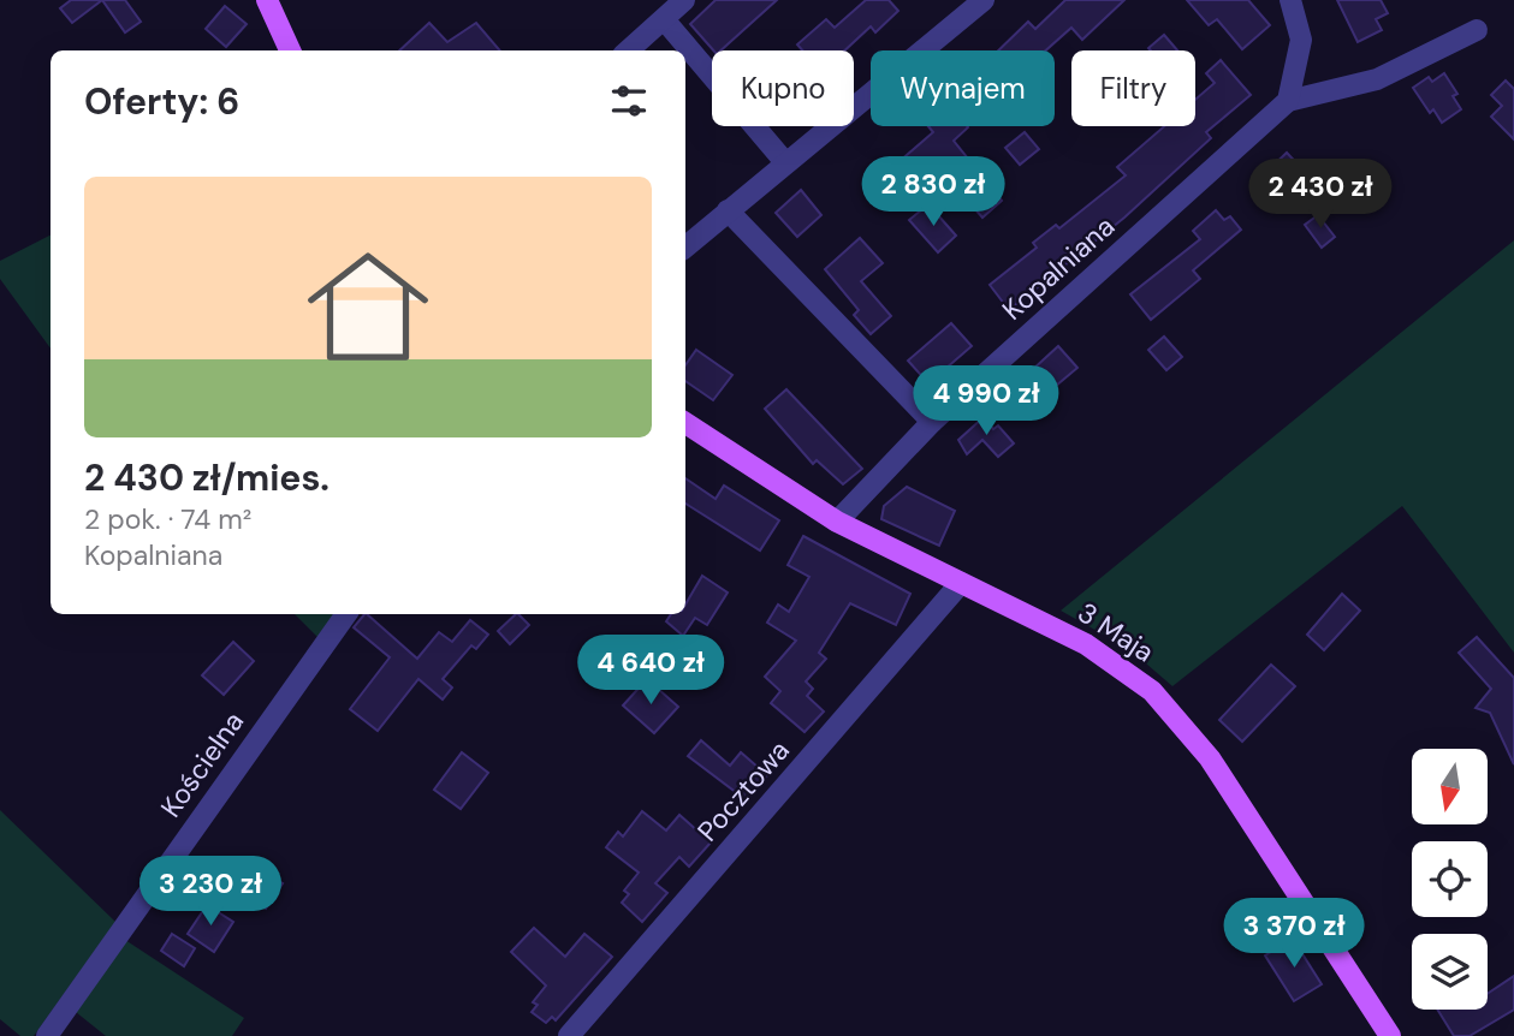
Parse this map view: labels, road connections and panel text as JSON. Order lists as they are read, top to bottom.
{
  "streets": {
    "main road": ["3 Maja"],
    "street": ["Kopalniana", "Kościelna", "Pocztowa"]
  },
  "crossings": [
    ["Kopalniana", "3 Maja"],
    ["3 Maja", "Pocztowa"]
  ],
  "north": "bottom",
  "page": {
    "chip": ["Kupno", "Wynajem", "Filtry"],
    "heading": "Oferty: 6",
    "list": [
      {
        "name": "2 430 zł/mies.",
        "note": "2 pok. · 74 m² · Kopalniana"
      }
    ],
    "price": [
      "2 830 zł",
      "2 430 zł",
      "4 990 zł",
      "4 640 zł",
      "3 230 zł",
      "3 370 zł"
    ]
  }
}
